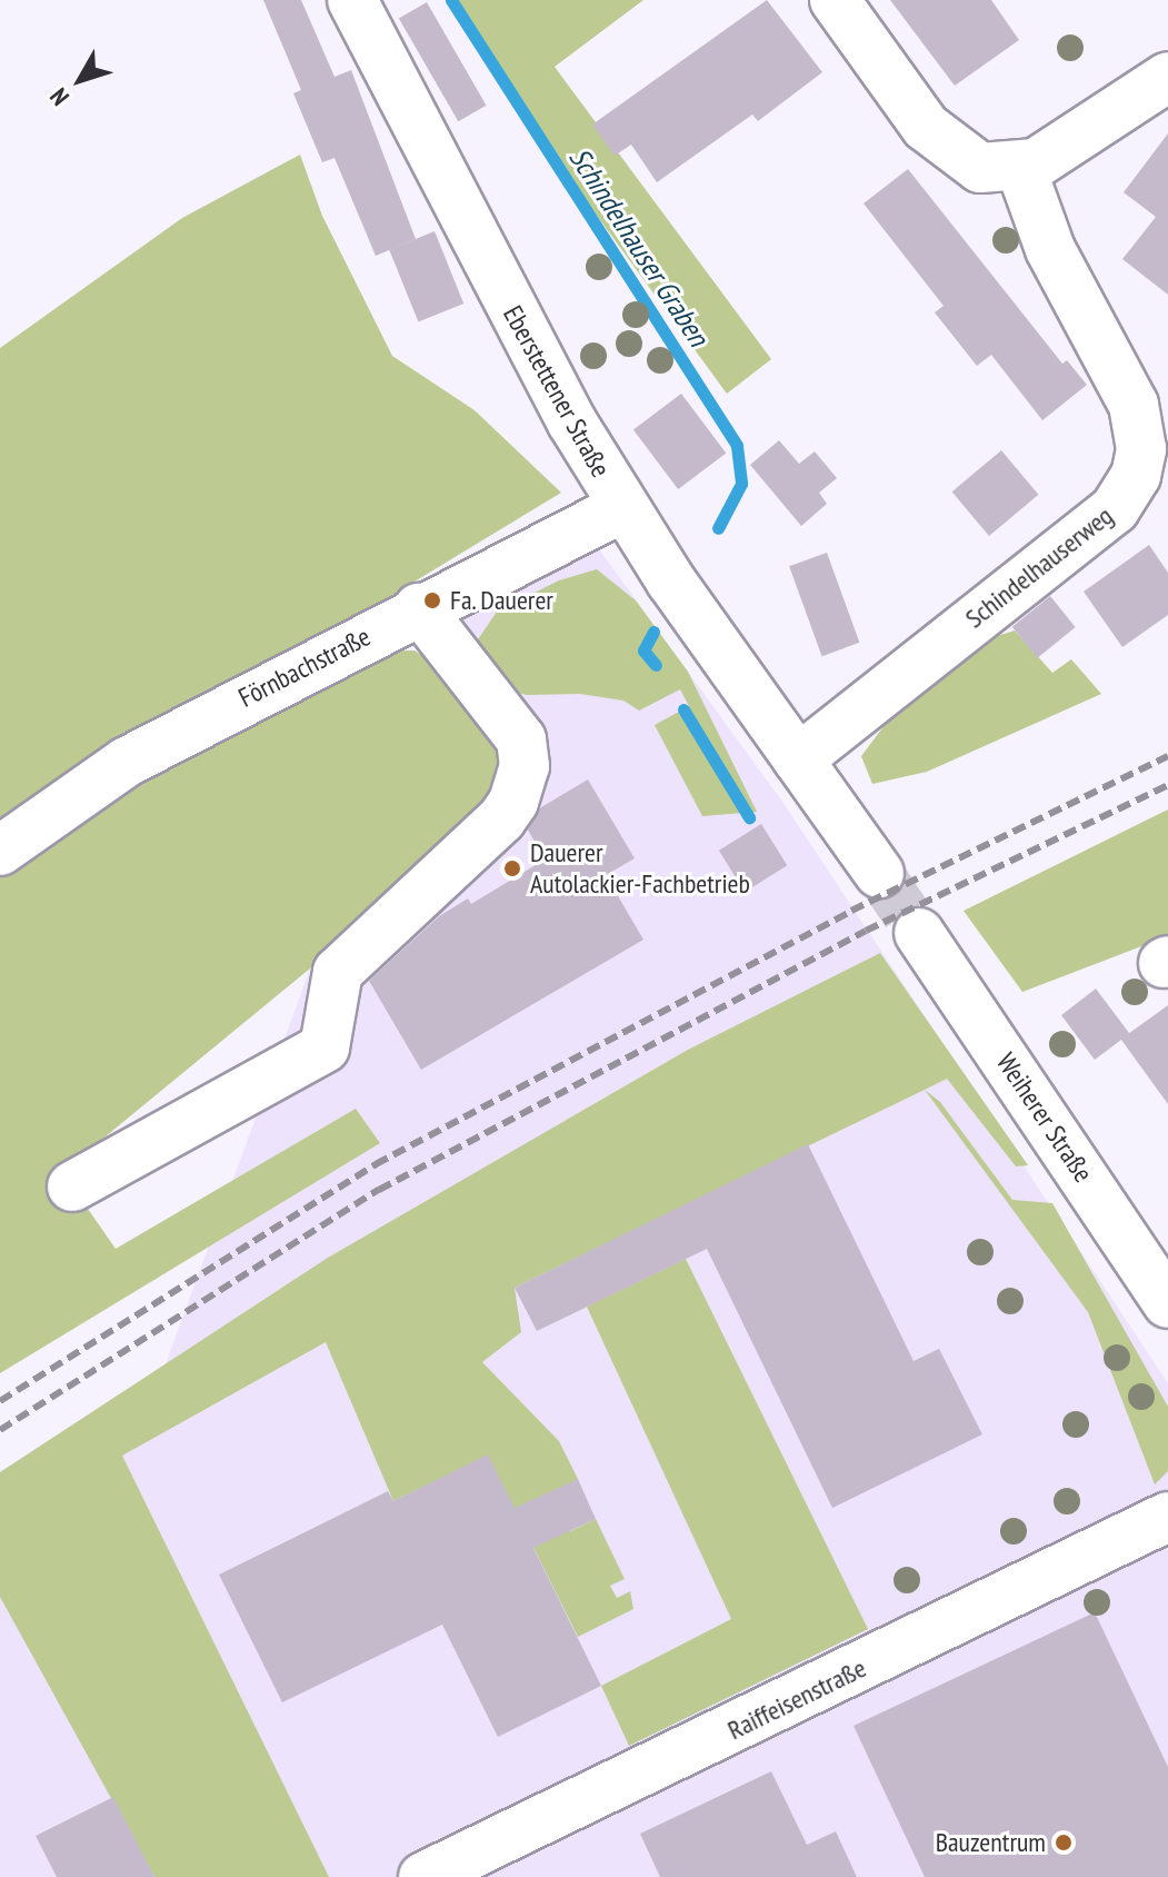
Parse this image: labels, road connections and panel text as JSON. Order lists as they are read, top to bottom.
{
  "streets": {
    "street": [
      "Eberstettener Straße",
      "Schindelhauserweg",
      "Förnbachstraße",
      "Weiherer Straße",
      "Raiffeisenstraße"
    ]
  },
  "crossings": [
    ["Eberstettener Straße", "Schindelhauserweg"],
    ["Eberstettener Straße", "Förnbachstraße"]
  ],
  "water": ["Schindelhauser Graben"],
  "places": ["Fa. Dauerer", "Dauerer Autolackier-Fachbetrieb", "Bauzentrum"],
  "north": "bottom left"
}
